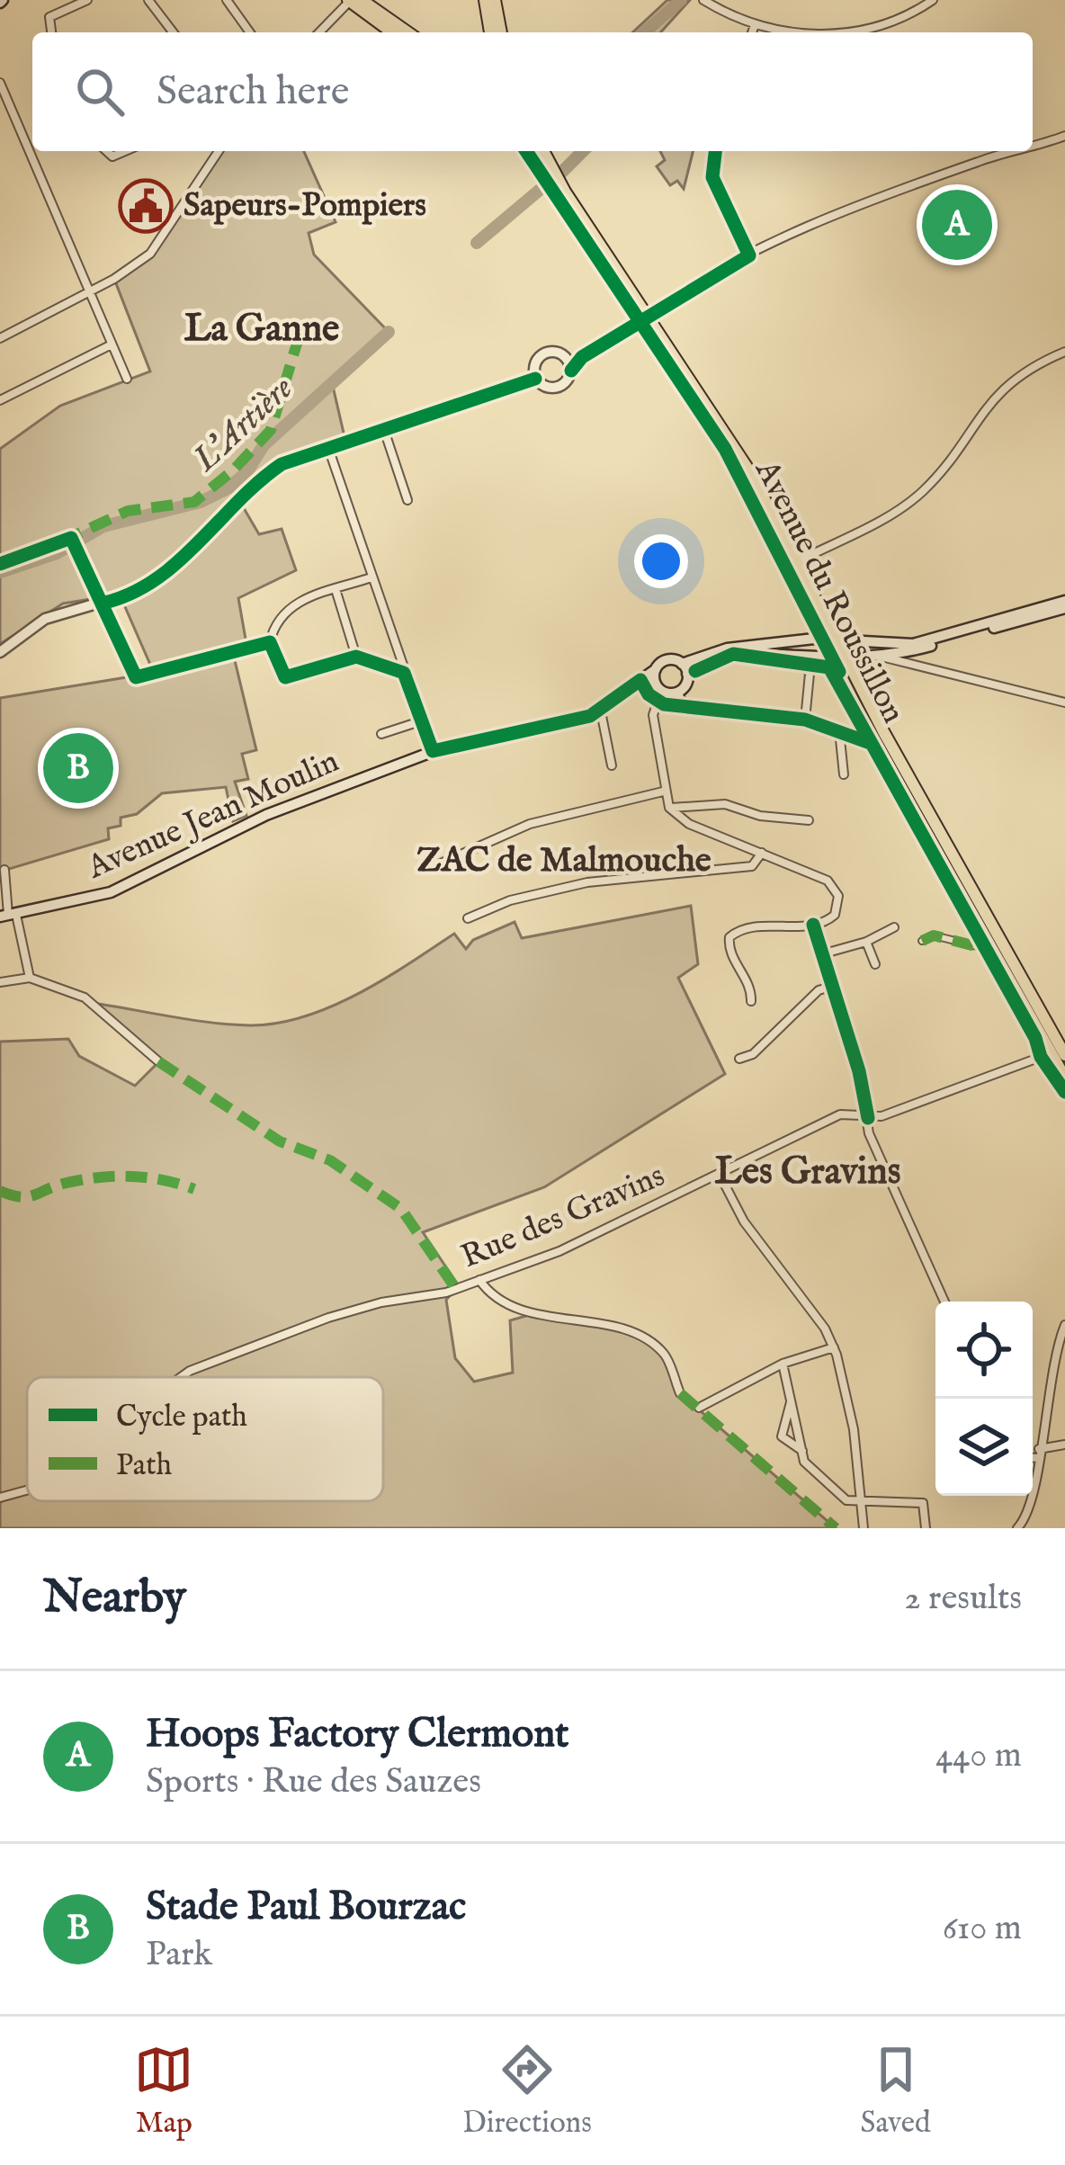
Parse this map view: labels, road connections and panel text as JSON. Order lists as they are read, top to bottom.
{
  "streets": {
    "main road": ["Avenue du Roussillon", "Avenue Jean Moulin"],
    "street": ["Rue des Gravins"]
  },
  "crossings": [
    ["Avenue du Roussillon", "Rue des Gravins"]
  ],
  "districts": ["La Ganne", "ZAC de Malmouche", "Les Gravins"],
  "water": ["L'Artière"],
  "places": {
    "public building": ["Sapeurs-Pompiers"]
  },
  "legend": ["Cycle path", "Path"],
  "page": {
    "search": "Search here",
    "pins": ["A", "B"],
    "heading": ["Nearby", "2 results"],
    "list": [
      {
        "mark": "A",
        "name": "Hoops Factory Clermont",
        "note": "Sports · Rue des Sauzes",
        "value": "440 m"
      },
      {
        "mark": "B",
        "name": "Stade Paul Bourzac",
        "note": "Park",
        "value": "610 m"
      }
    ],
    "nav": ["Map", "Directions", "Saved"]
  }
}
